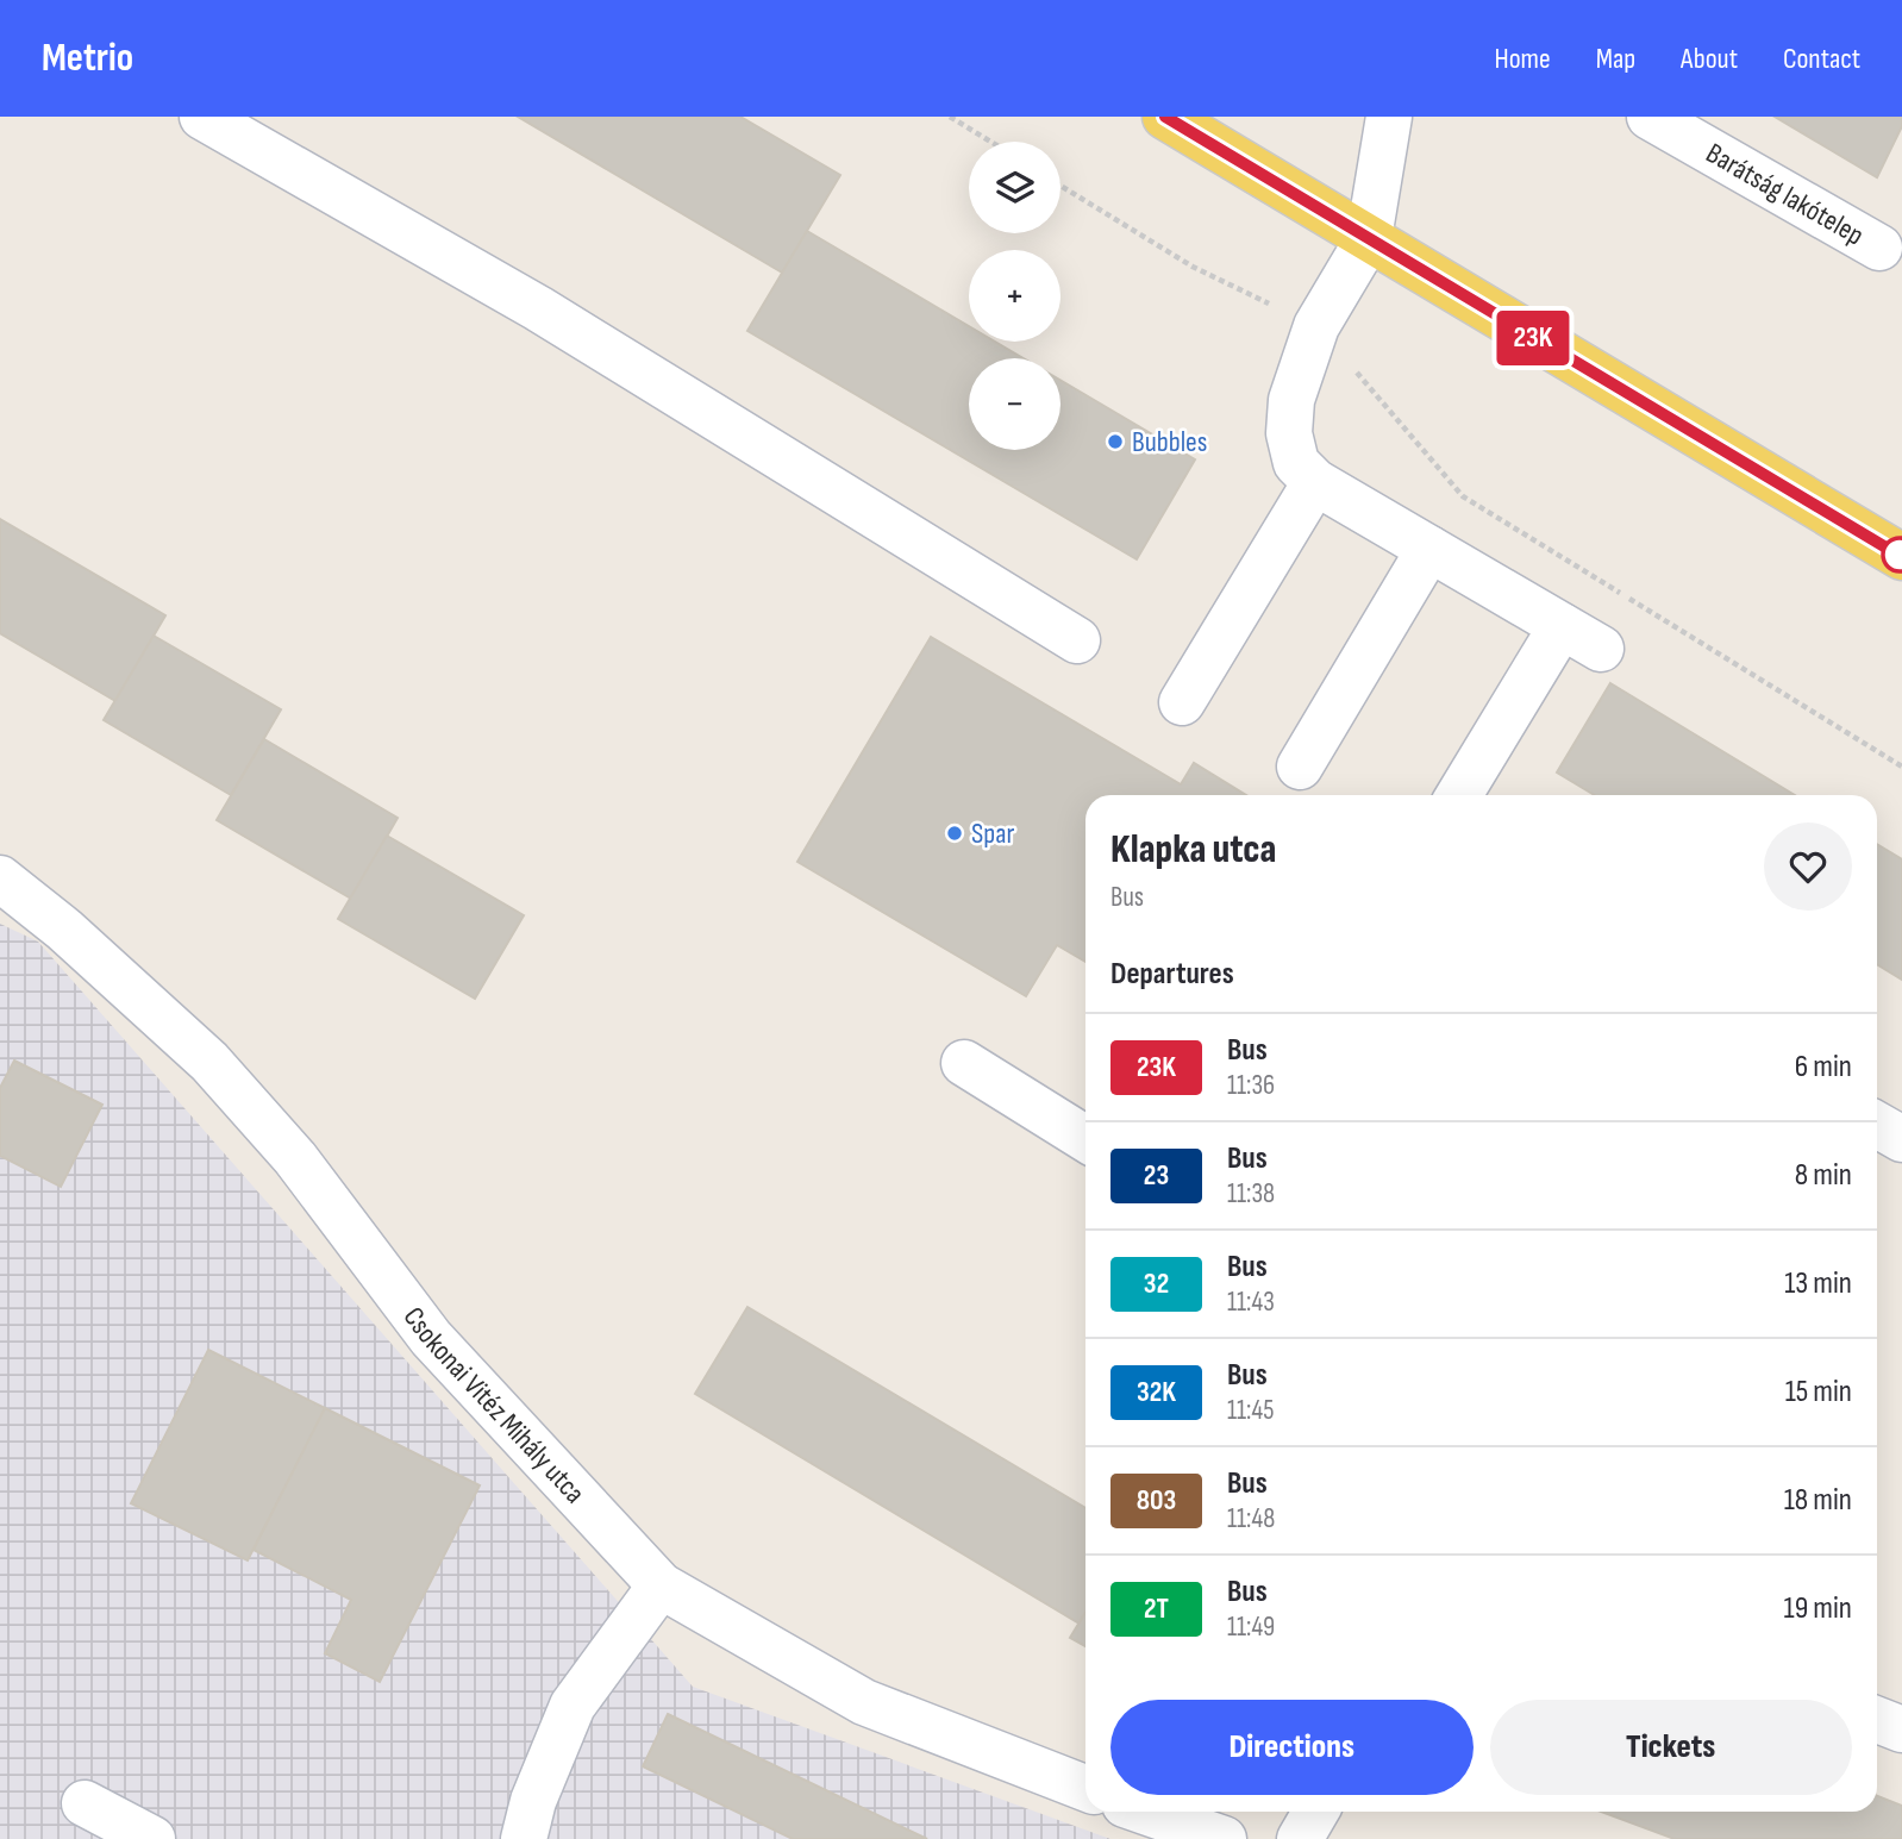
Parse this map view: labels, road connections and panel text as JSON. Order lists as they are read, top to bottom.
{
  "streets": {
    "street": ["Barátság lakótelep", "Csokonai Vitéz Mihály utca"]
  },
  "places": ["Bubbles", "Spar"],
  "lines": ["bus line 23K"],
  "page": {
    "header": "Metrio",
    "nav": [
      "Home",
      "Map",
      "About",
      "Contact"
    ],
    "on_map": "23K",
    "map_buttons": ["+", "−"],
    "heading": [
      ["Klapka utca", "Bus"],
      "Departures"
    ],
    "list": [
      {
        "mark": "23K",
        "name": "Bus",
        "note": "11:36",
        "value": "6 min"
      },
      {
        "mark": "23",
        "name": "Bus",
        "note": "11:38",
        "value": "8 min"
      },
      {
        "mark": "32",
        "name": "Bus",
        "note": "11:43",
        "value": "13 min"
      },
      {
        "mark": "32K",
        "name": "Bus",
        "note": "11:45",
        "value": "15 min"
      },
      {
        "mark": "803",
        "name": "Bus",
        "note": "11:48",
        "value": "18 min"
      },
      {
        "mark": "2T",
        "name": "Bus",
        "note": "11:49",
        "value": "19 min"
      }
    ],
    "buttons": ["Directions", "Tickets"]
  }
}
